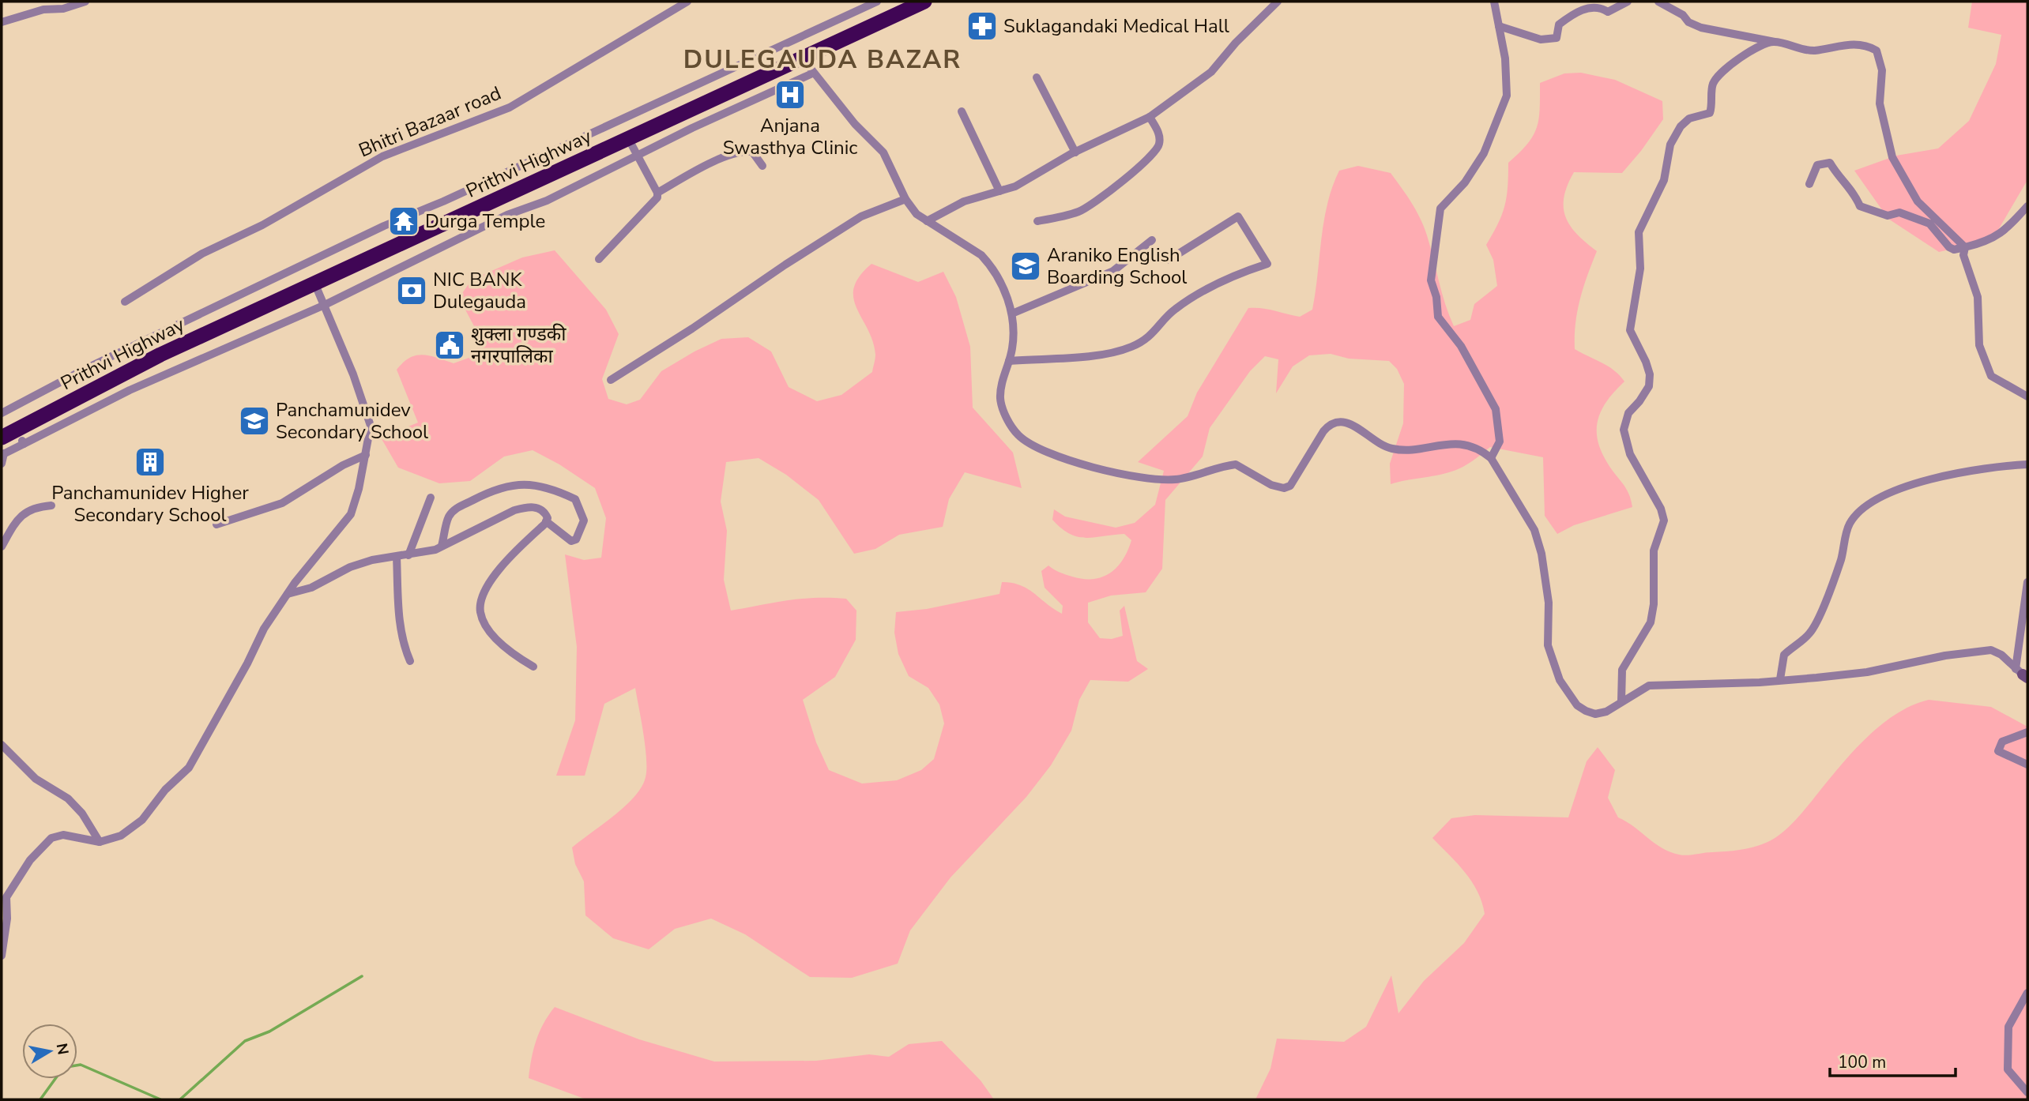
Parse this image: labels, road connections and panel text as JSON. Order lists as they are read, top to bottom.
{
  "streets": {
    "highway": ["Prithvi Highway"],
    "street": ["Bhitri Bazaar road"]
  },
  "districts": ["DULEGAUDA BAZAR"],
  "places": {
    "pharmacy": ["Suklagandaki Medical Hall"],
    "hospital": ["Anjana Swasthya Clinic"],
    "temple": ["Durga Temple"],
    "school or university": ["Araniko English Boarding School", "Panchamunidev Secondary School"],
    "bank": ["NIC BANK Dulegauda"],
    "public building": ["शुक्ला गण्डकी नगरपालिका"],
    "building": ["Panchamunidev Higher Secondary School"]
  },
  "scale_bar": "100 m",
  "north": "right"
}
